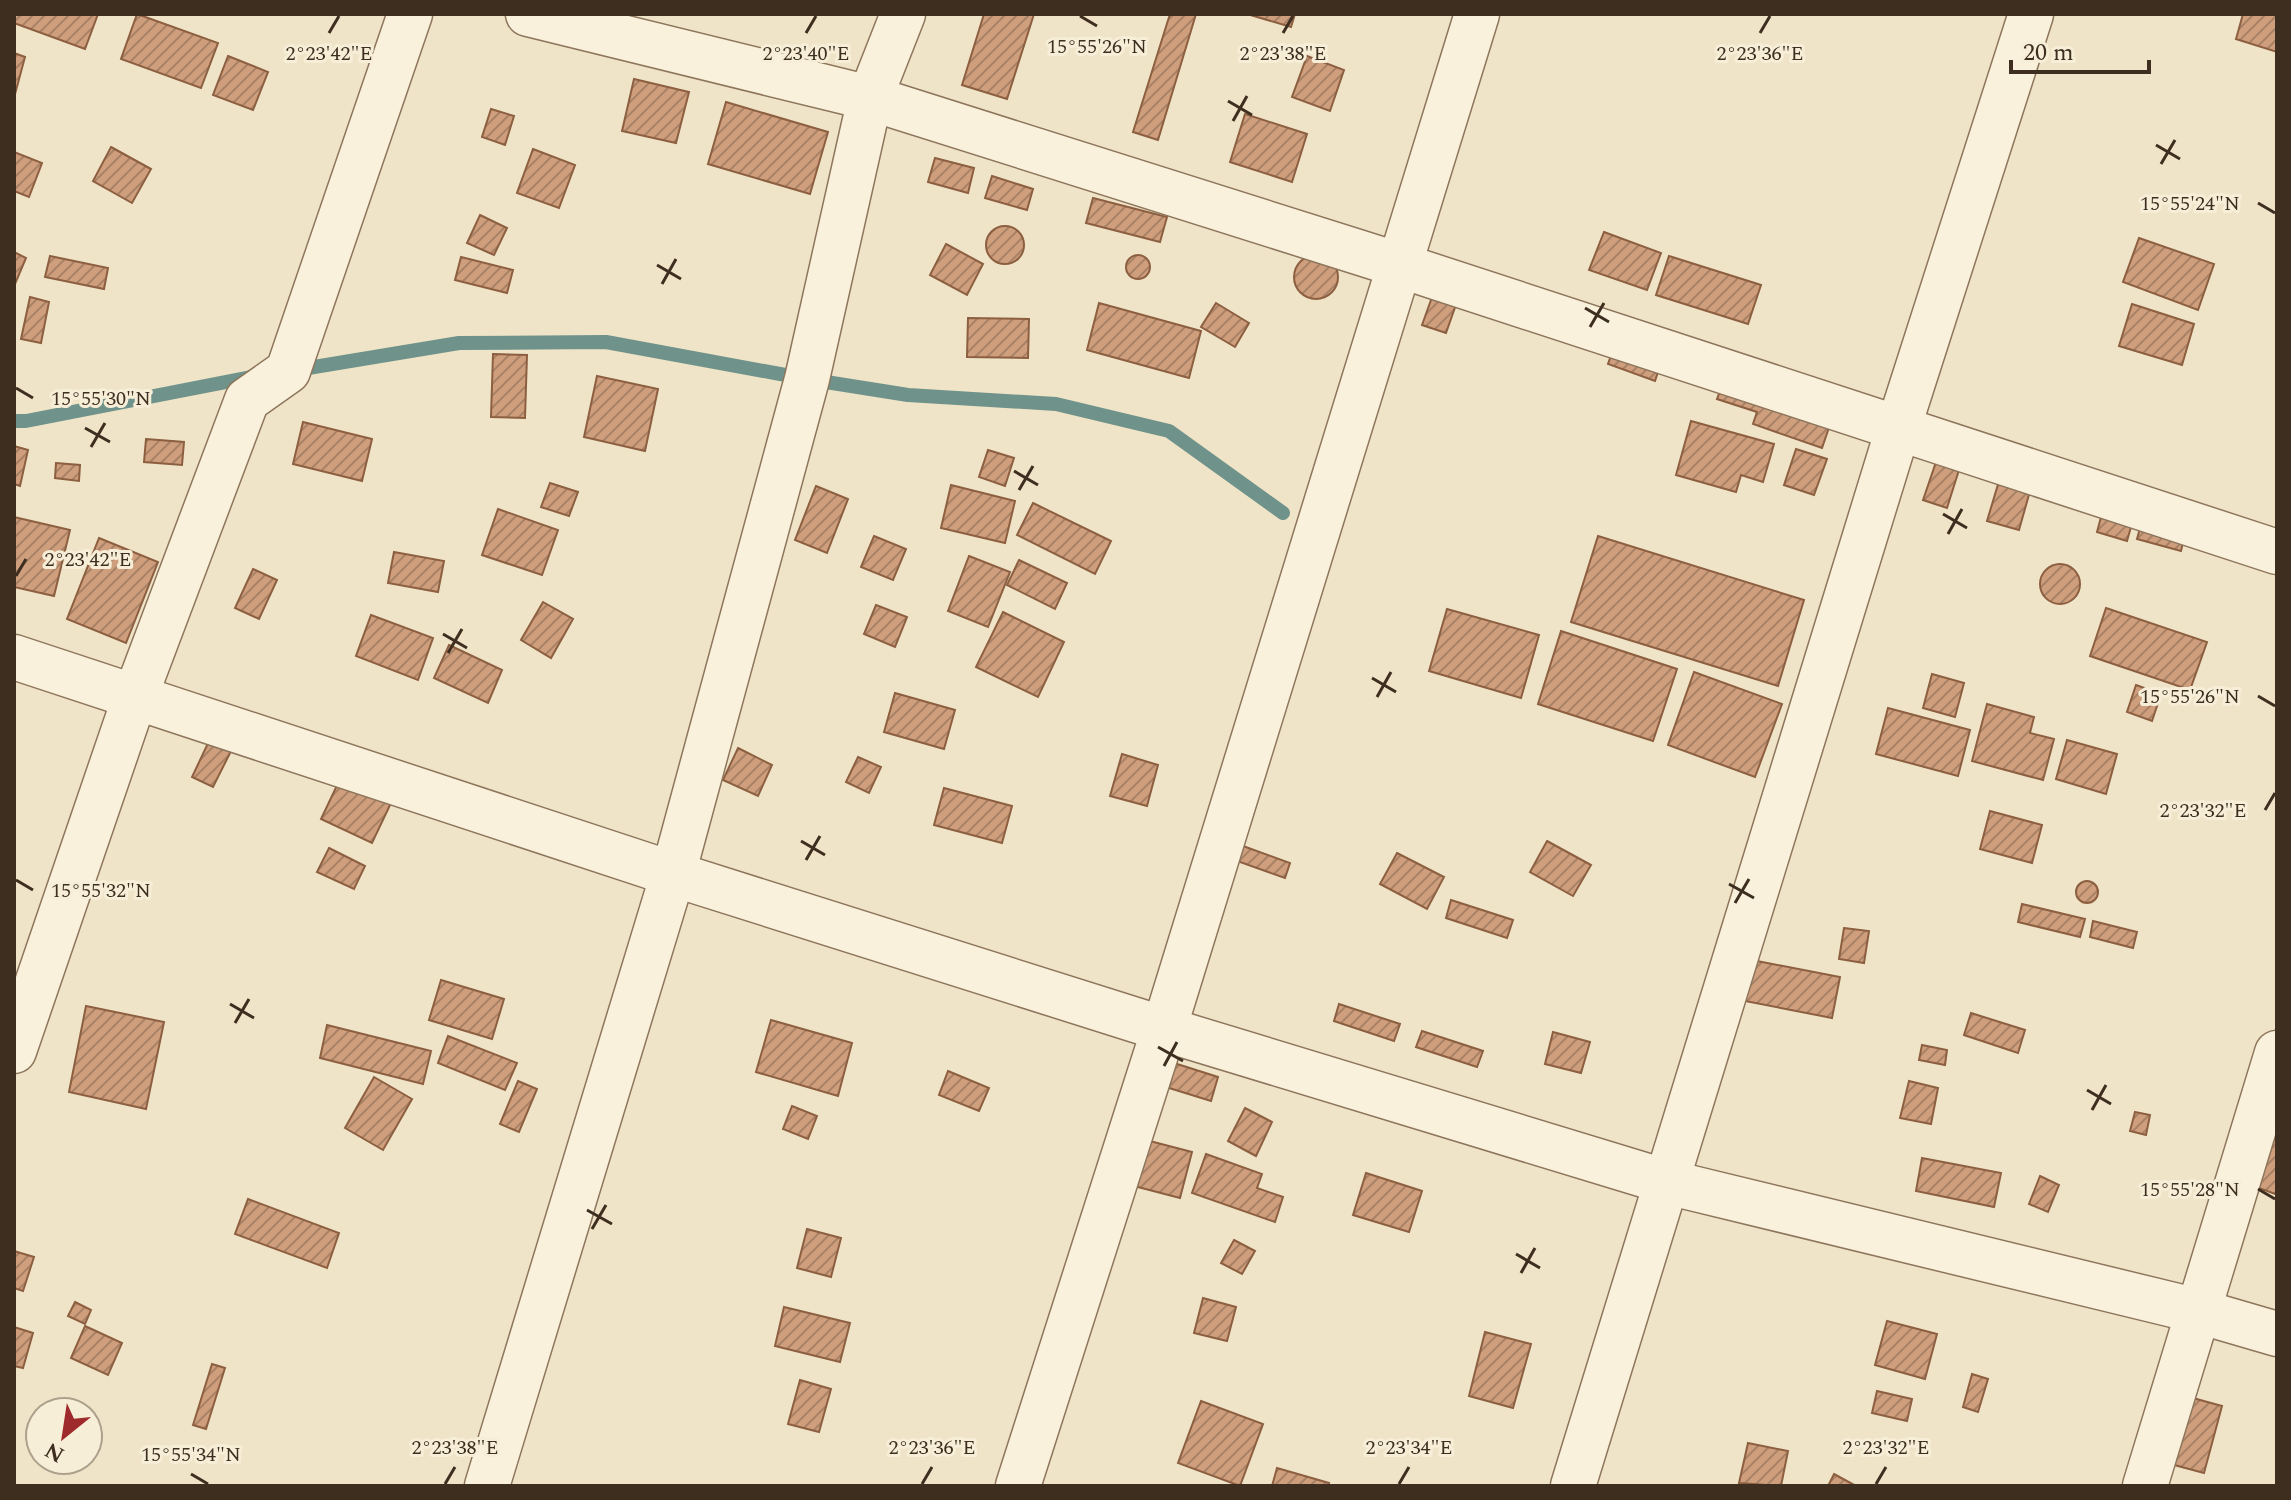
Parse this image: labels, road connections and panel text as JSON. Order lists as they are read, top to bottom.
{
  "scale_bar": "20 m",
  "north": "bottom left",
  "coordinates": [
    "15°55'26\"N",
    "2°23'42\"E",
    "2°23'40\"E",
    "2°23'38\"E",
    "2°23'36\"E",
    "15°55'24\"N",
    "15°55'30\"N",
    "2°23'32\"E",
    "15°55'32\"N",
    "15°55'28\"N",
    "2°23'34\"E",
    "15°55'34\"N"
  ]
}
